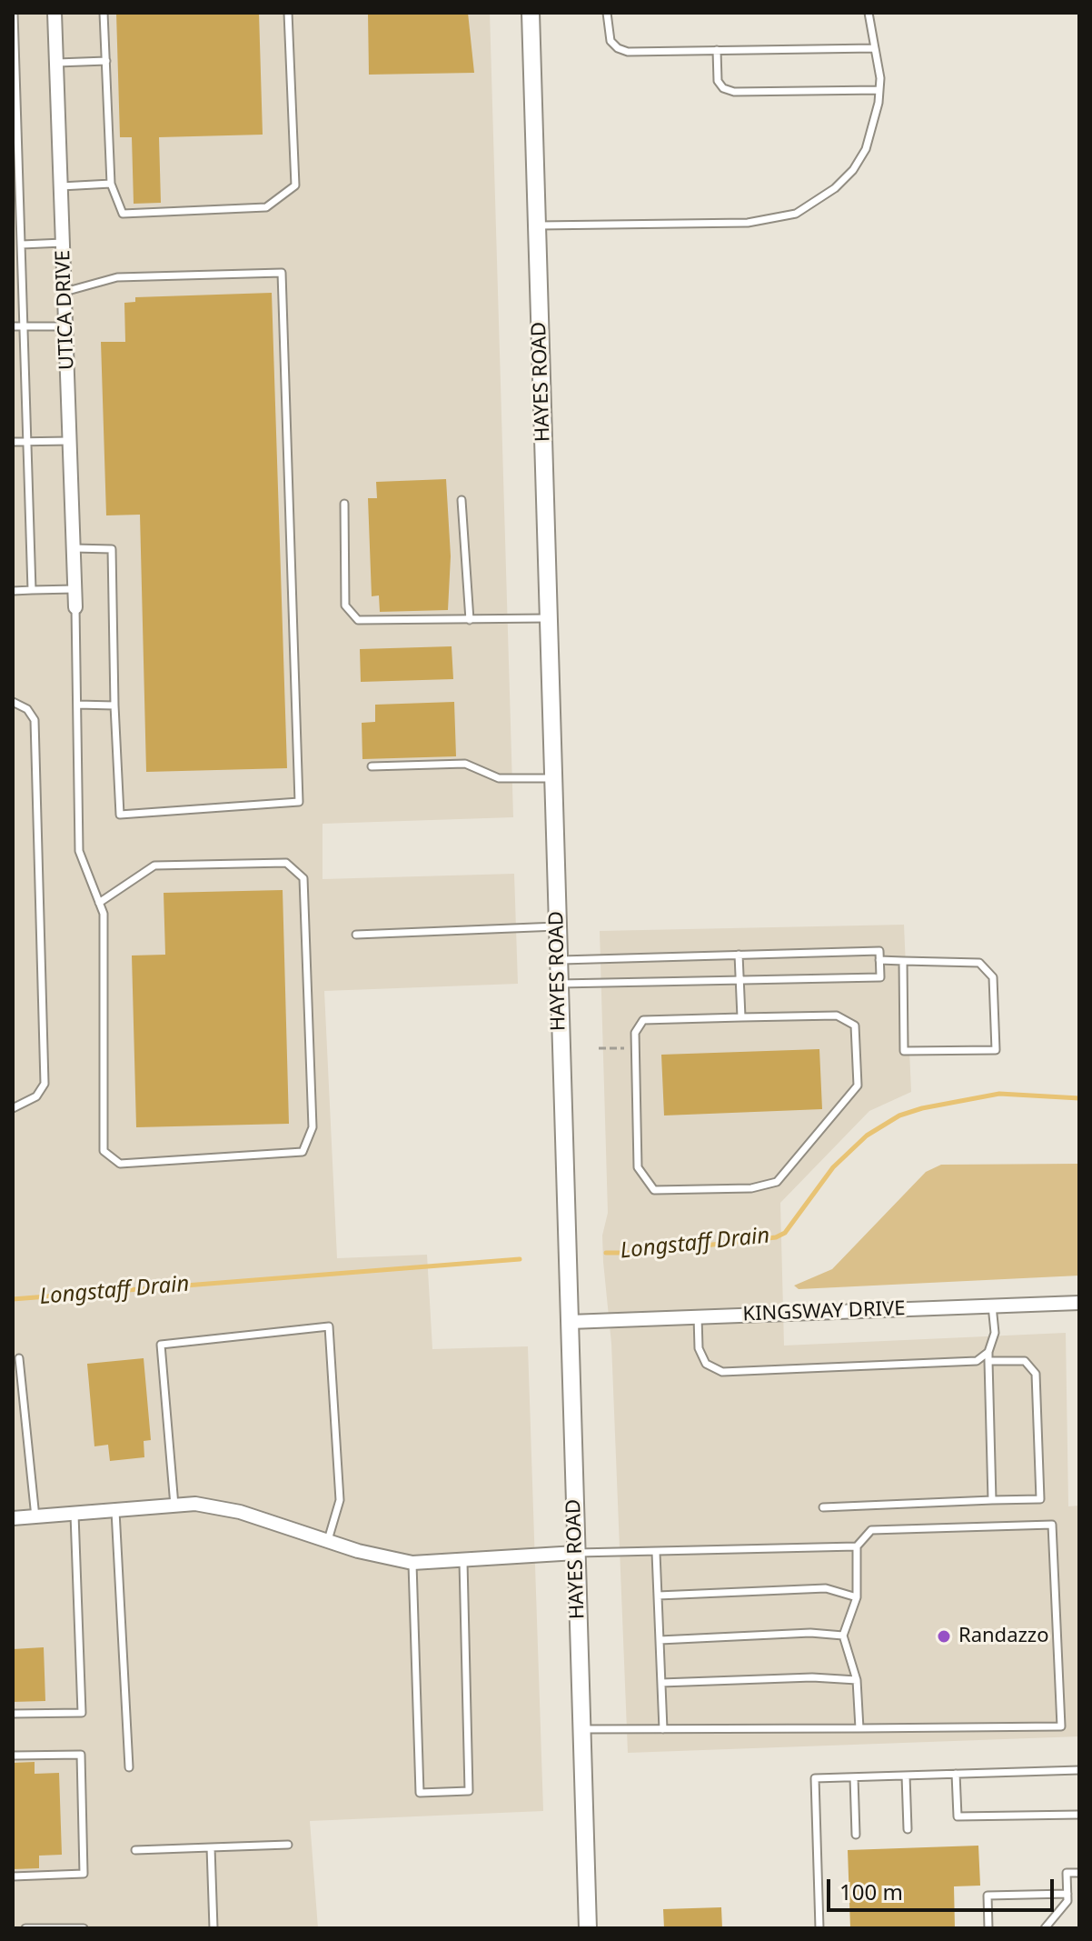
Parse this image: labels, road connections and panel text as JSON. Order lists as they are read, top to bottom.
{
  "streets": {
    "main road": ["HAYES ROAD"],
    "street": ["UTICA DRIVE", "KINGSWAY DRIVE"]
  },
  "crossings": [
    ["HAYES ROAD", "KINGSWAY DRIVE"]
  ],
  "water": ["Longstaff Drain"],
  "places": ["Randazzo"],
  "scale_bar": "100 m"
}
